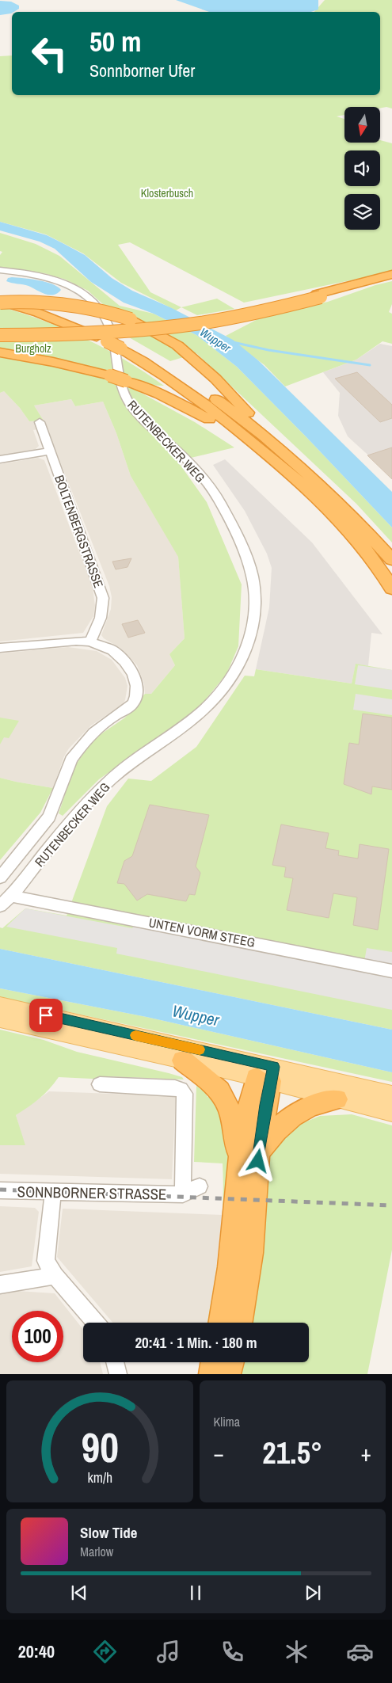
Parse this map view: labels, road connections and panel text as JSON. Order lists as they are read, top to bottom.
{
  "streets": {
    "street": [
      "RUTENBECKER WEG",
      "BOLTENBERGSTRASSE",
      "UNTEN VORM STEEG",
      "SONNBORNER STRASSE"
    ]
  },
  "crossings": [
    ["RUTENBECKER WEG", "UNTEN VORM STEEG"]
  ],
  "water": ["Wupper"],
  "parks": ["Klosterbusch", "Burgholz"],
  "north": "bottom",
  "page": {
    "turn": ["50 m", "Sonnborner Ufer"],
    "limit": "100",
    "trip": "20:41 · 1 Min. · 180 m",
    "tile": "Klima",
    "heat": ["−", "21.5°", "+"],
    "song": ["Slow Tide", "Marlow"],
    "tabs": "20:40",
    "gauge": ["90", "km/h"]
  }
}
